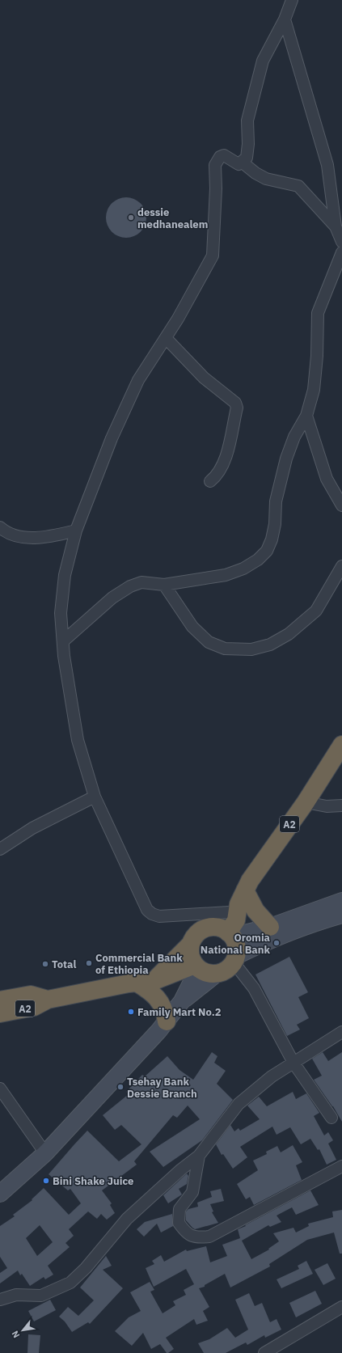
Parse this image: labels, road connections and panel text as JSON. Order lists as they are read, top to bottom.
{
  "streets": {
    "highway": ["A2"]
  },
  "places": [
    "dessie medhanealem",
    "Oromia National Bank",
    "Commercial Bank of Ethiopia",
    "Total",
    "Family Mart No.2",
    "Tsehay Bank Dessie Branch",
    "Bini Shake Juice"
  ],
  "north": "bottom left"
}
